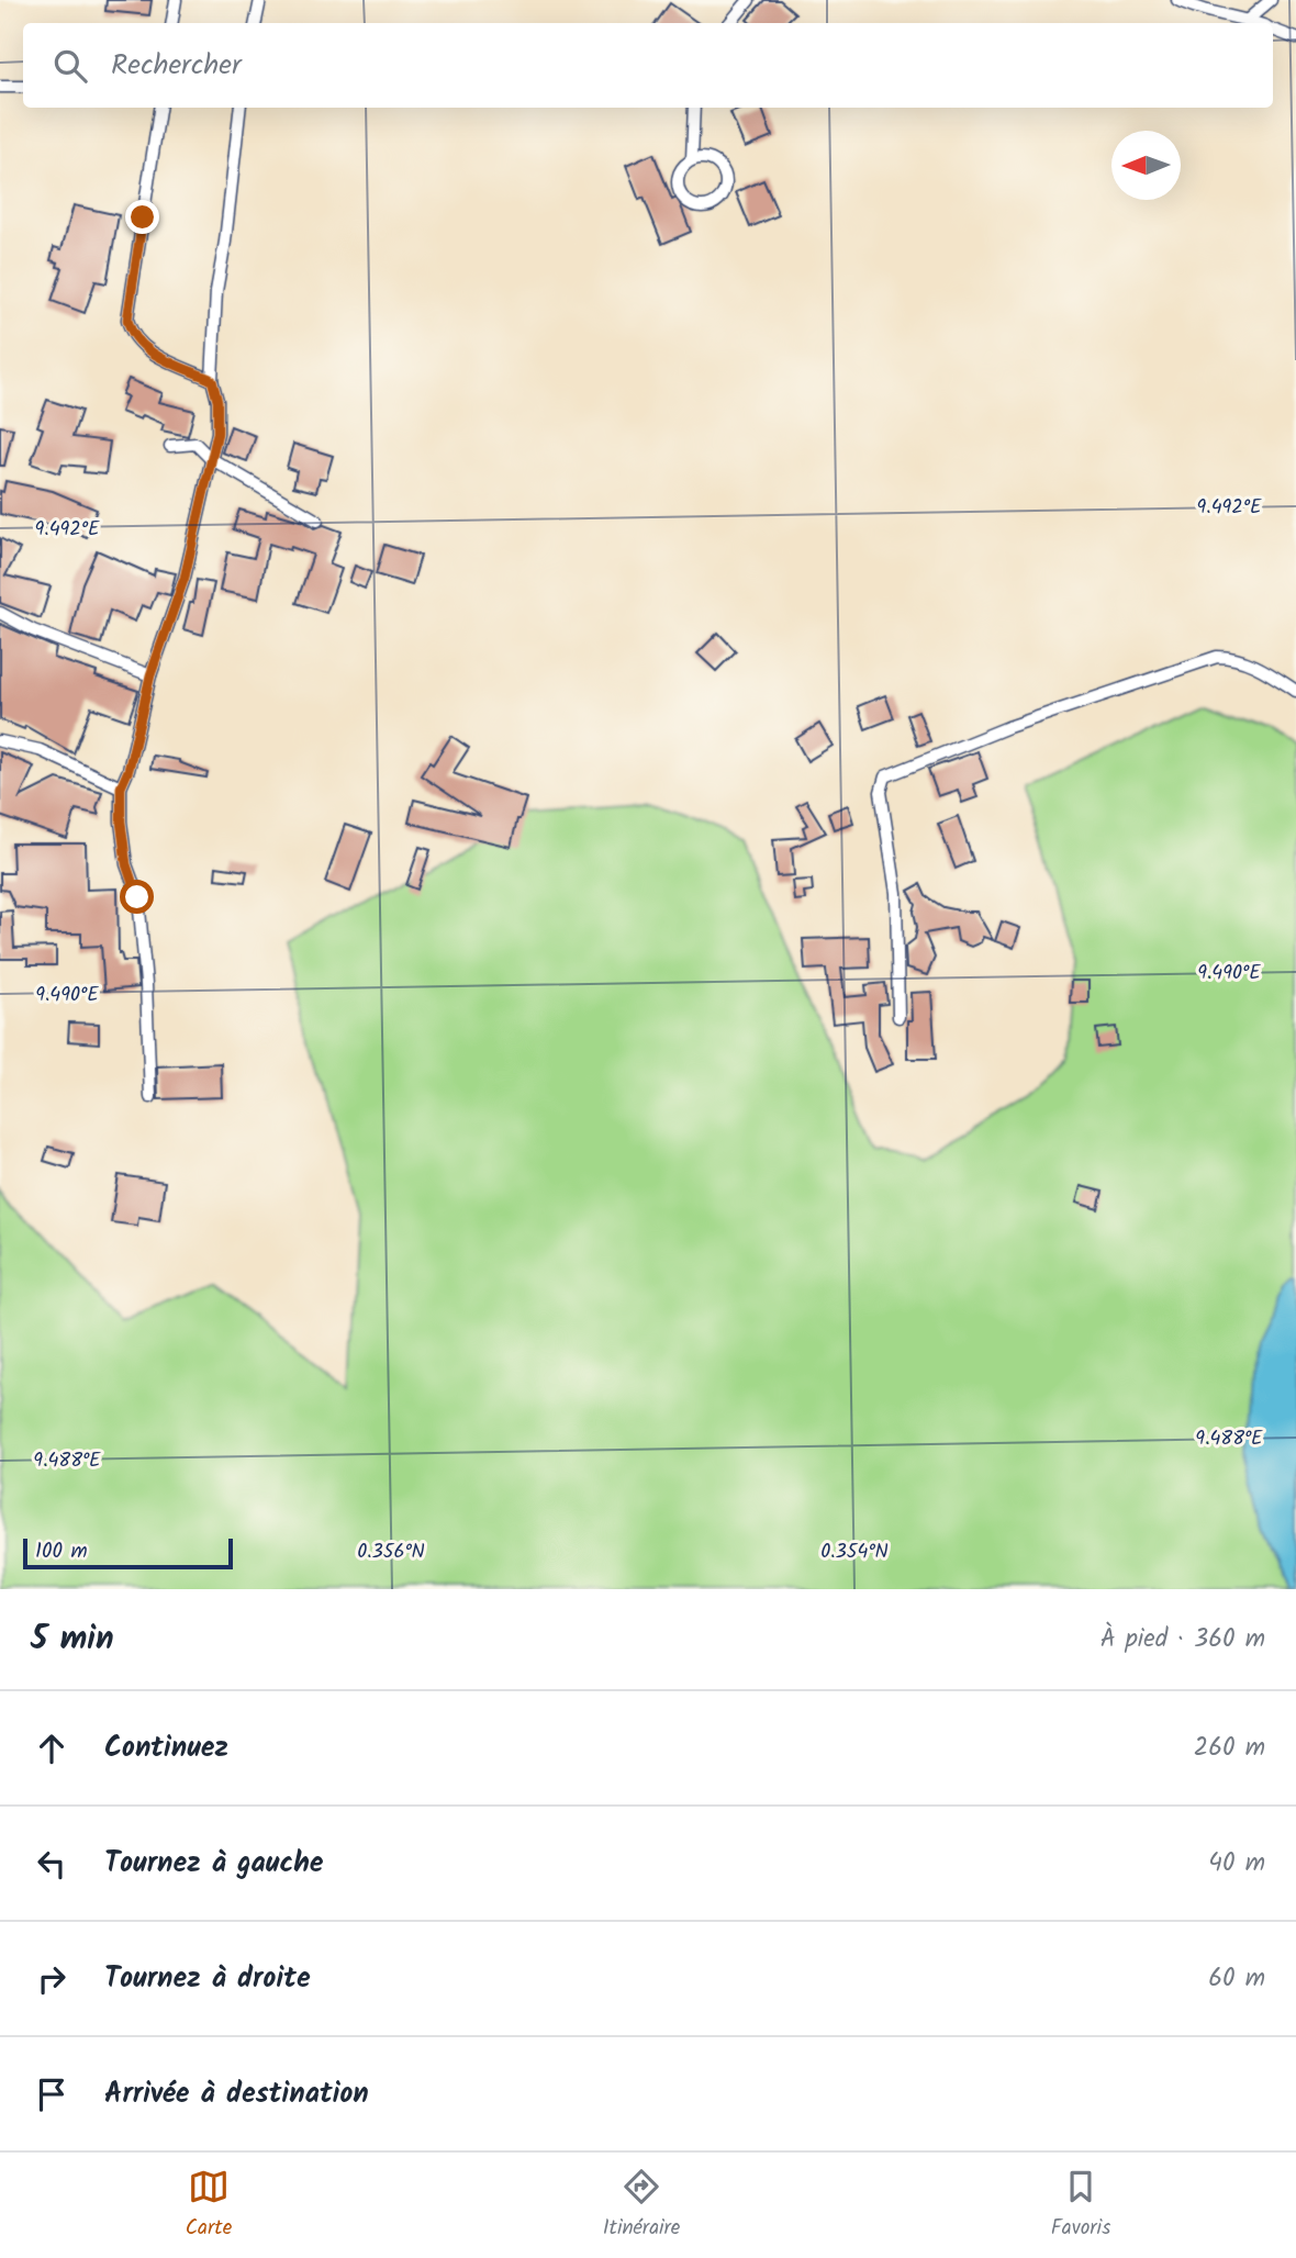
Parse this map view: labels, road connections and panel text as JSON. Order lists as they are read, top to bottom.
{
  "scale_bar": "100 m",
  "north": "left",
  "page": {
    "search": "Rechercher",
    "scale": "100 m",
    "heading": ["5 min", "À pied · 360 m"],
    "list": [
      ["Continuez", "260 m"],
      ["Tournez à gauche", "40 m"],
      ["Tournez à droite", "60 m"],
      "Arrivée à destination"
    ],
    "nav": ["Carte", "Itinéraire", "Favoris"]
  },
  "coordinates": [
    "9.492°E",
    "9.490°E",
    "9.488°E",
    "0.356°N",
    "0.354°N"
  ]
}
